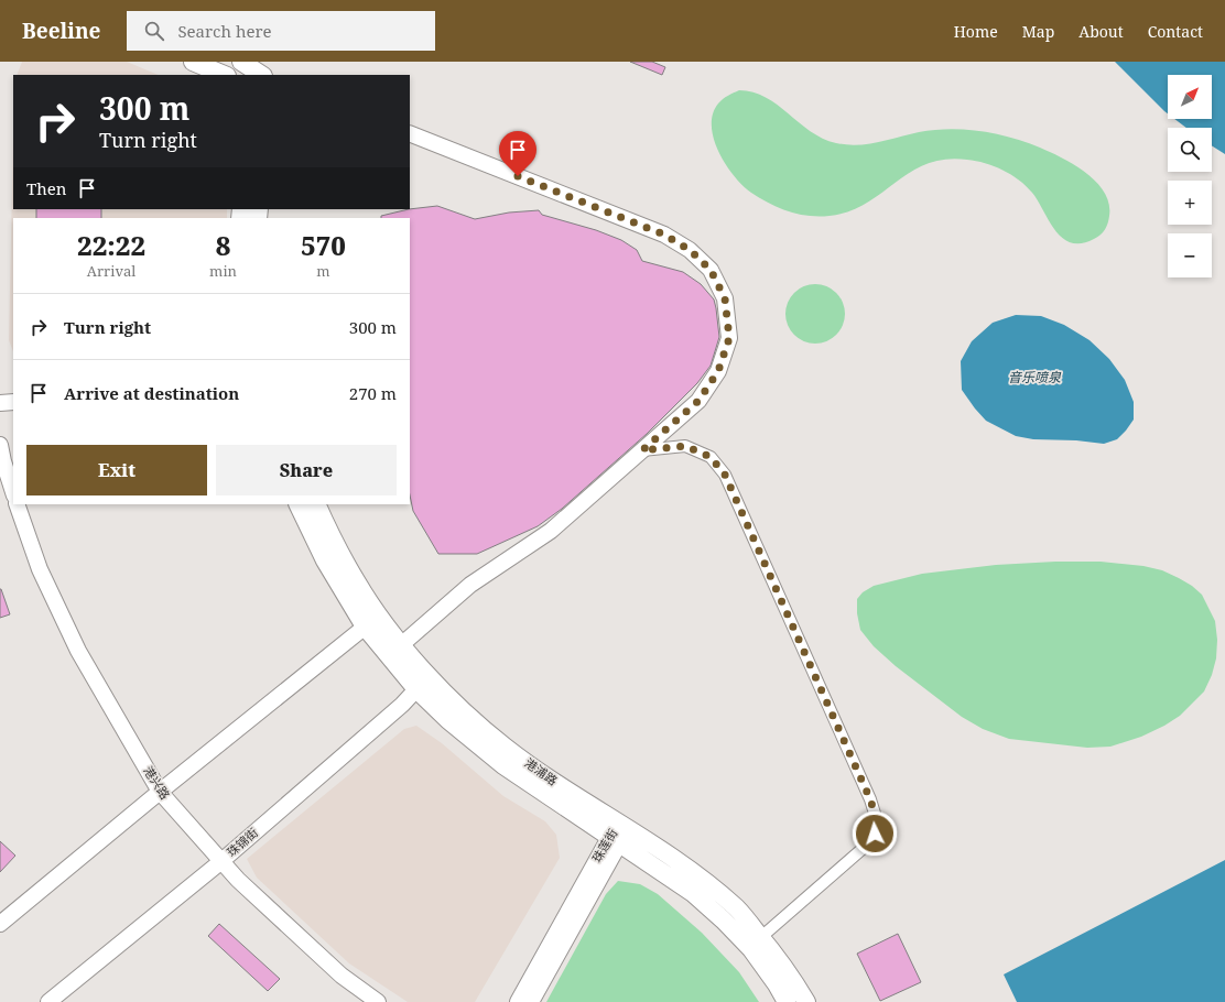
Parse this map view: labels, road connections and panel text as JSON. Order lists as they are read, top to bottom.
{
  "streets": {
    "main road": [
      "港浦路",
      "港兴路",
      "珠锦街",
      "珠莲街"
    ]
  },
  "crossings": [
    ["港浦路", "珠锦街"],
    ["港浦路", "珠莲街"],
    ["港兴路", "珠锦街"]
  ],
  "water": ["音乐喷泉"],
  "north": "top right",
  "page": {
    "header": "Beeline",
    "search": "Search here",
    "nav": [
      "Home",
      "Map",
      "About",
      "Contact"
    ],
    "map_buttons": ["+", "−"],
    "turn": ["300 m", "Turn right"],
    "then": "Then",
    "eta": [
      "22:22",
      "Arrival",
      "8",
      "min",
      "570",
      "m"
    ],
    "list": [
      {
        "name": "Turn right",
        "value": "300 m"
      },
      {
        "name": "Arrive at destination",
        "value": "270 m"
      }
    ],
    "buttons": ["Exit", "Share"]
  }
}
